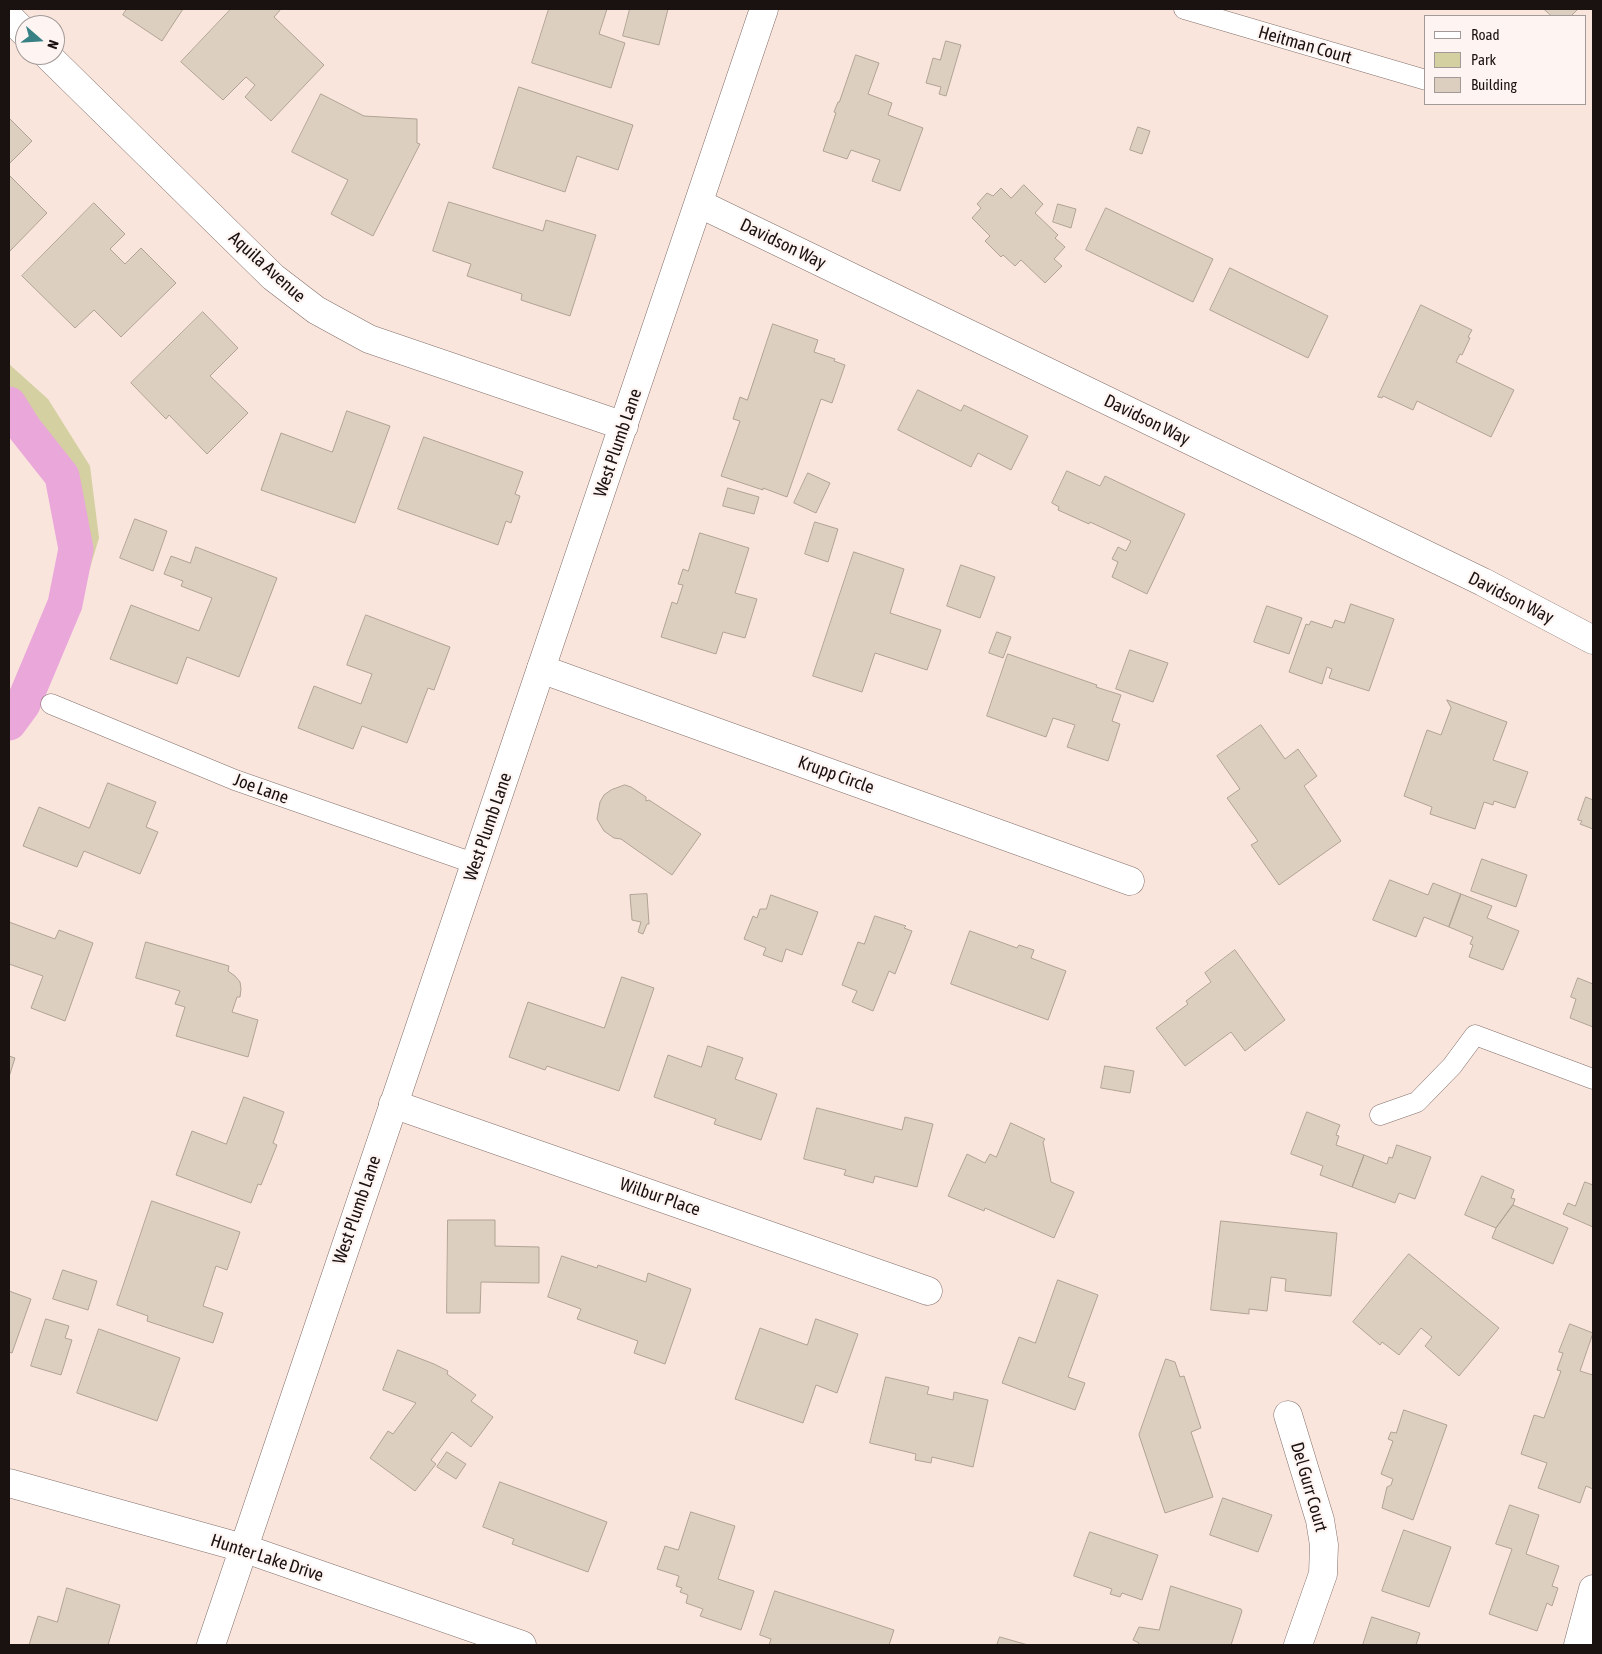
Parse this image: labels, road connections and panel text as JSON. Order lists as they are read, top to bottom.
{
  "streets": {
    "street": [
      "Davidson Way",
      "Aquila Avenue",
      "West Plumb Lane",
      "Krupp Circle",
      "Wilbur Place",
      "Del Gurr Court",
      "Hunter Lake Drive"
    ],
    "lane": ["Heitman Court", "Joe Lane"]
  },
  "crossings": [
    ["Davidson Way", "West Plumb Lane"],
    ["Aquila Avenue", "West Plumb Lane"],
    ["West Plumb Lane", "Krupp Circle"],
    ["West Plumb Lane", "Joe Lane"],
    ["West Plumb Lane", "Wilbur Place"],
    ["West Plumb Lane", "Hunter Lake Drive"]
  ],
  "legend": ["Road", "Park", "Building"],
  "north": "right"
}
